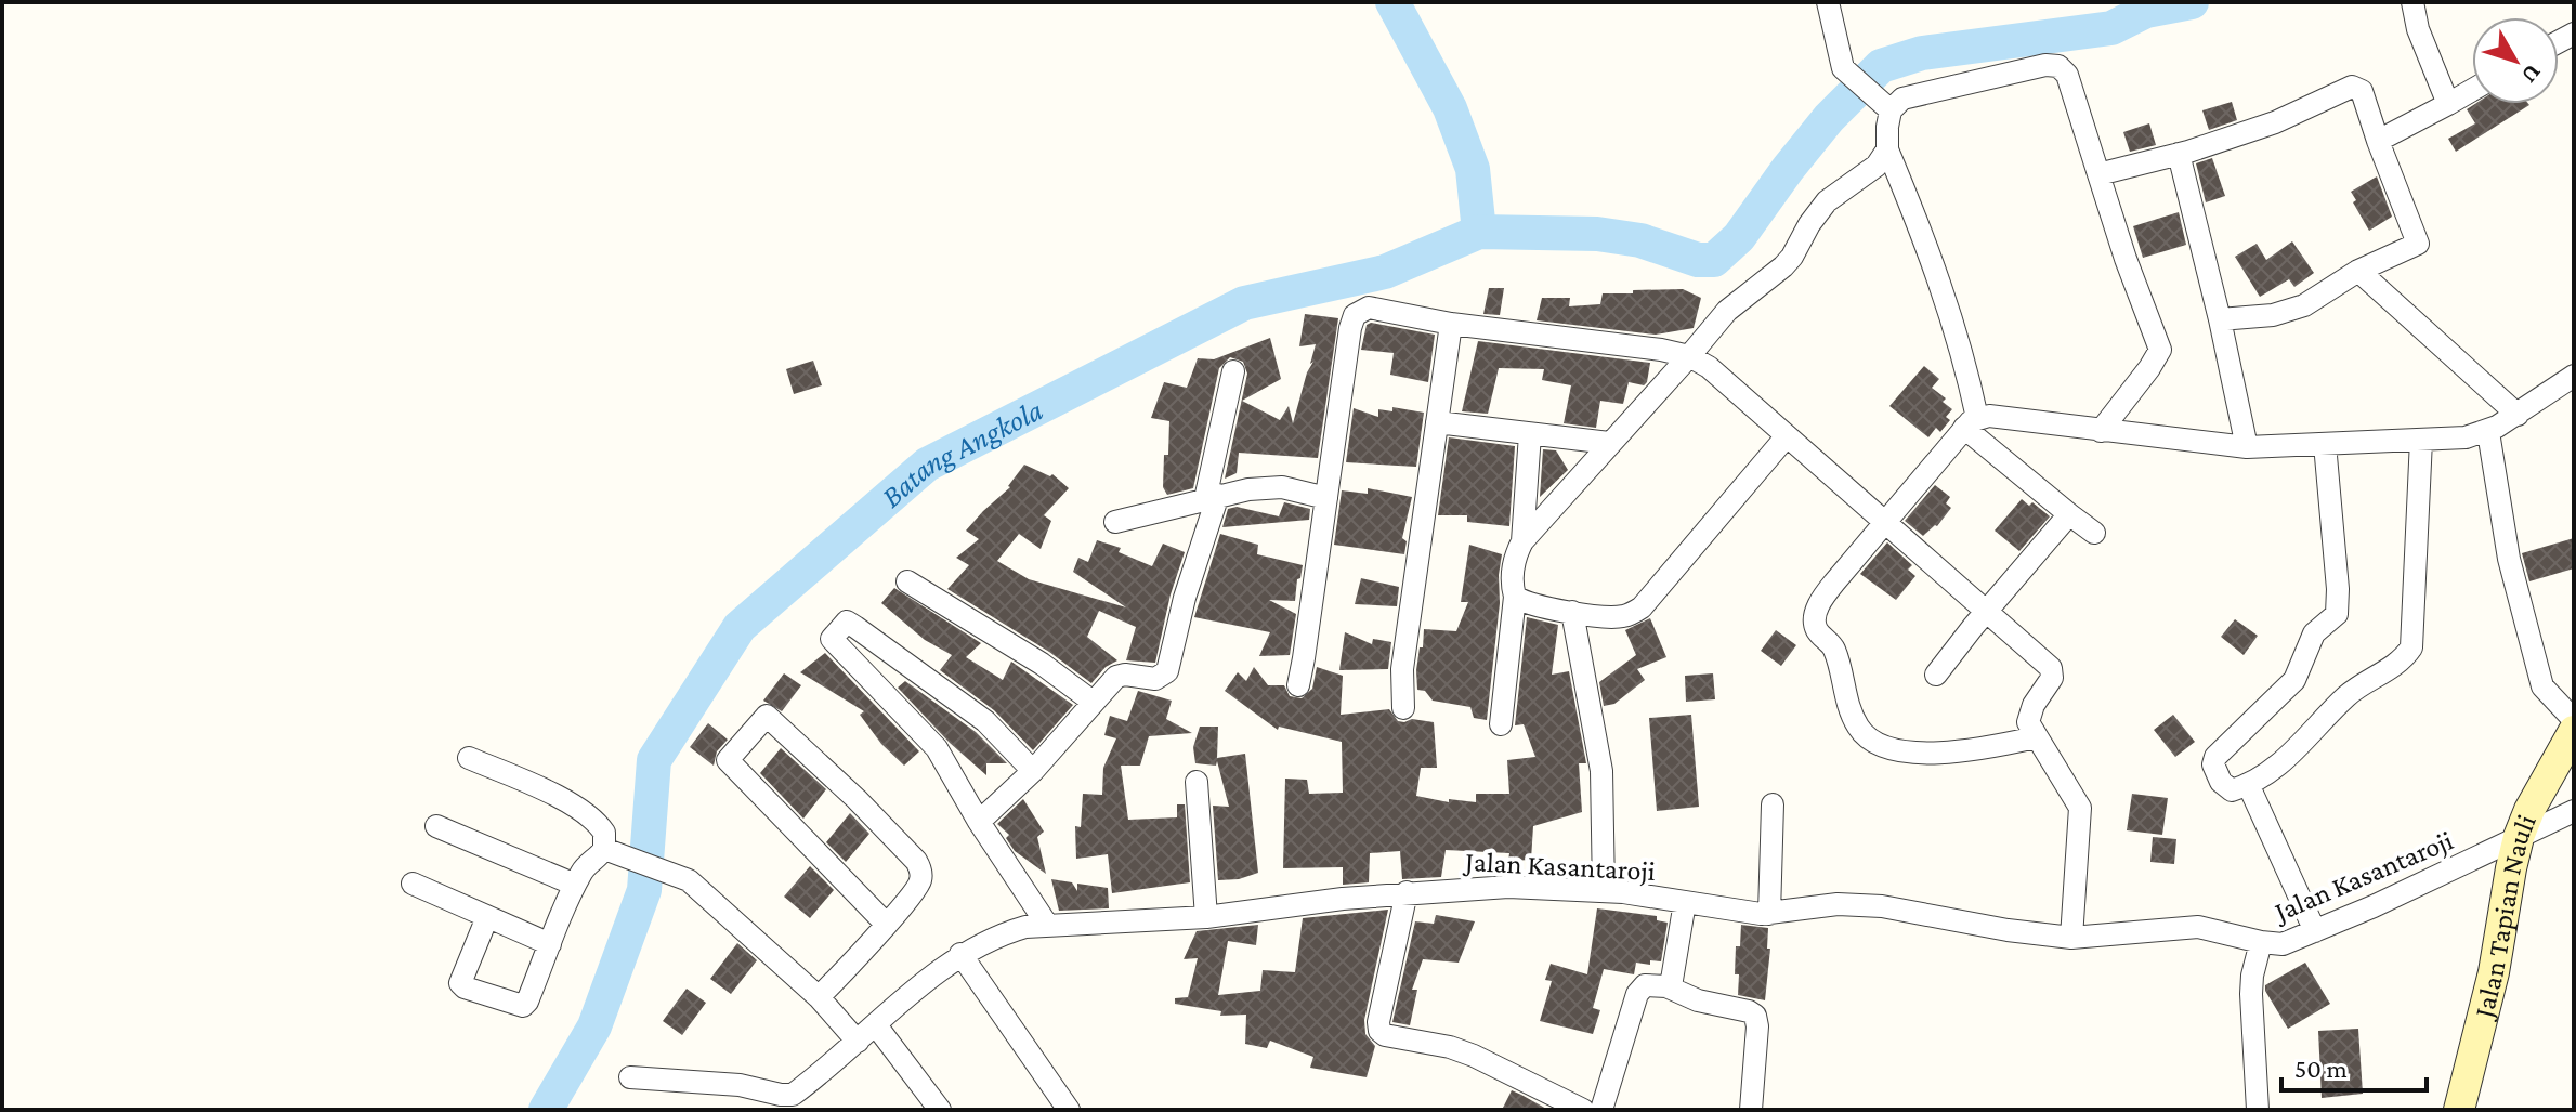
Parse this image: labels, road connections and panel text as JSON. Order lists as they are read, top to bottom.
{
  "streets": {
    "main road": ["Jalan Tapian Nauli"],
    "street": ["Jalan Kasantaroji"]
  },
  "crossings": [
    ["Jalan Kasantaroji", "Jalan Tapian Nauli"]
  ],
  "water": ["Batang Angkola"],
  "scale_bar": "50 m",
  "north": "bottom right"
}
